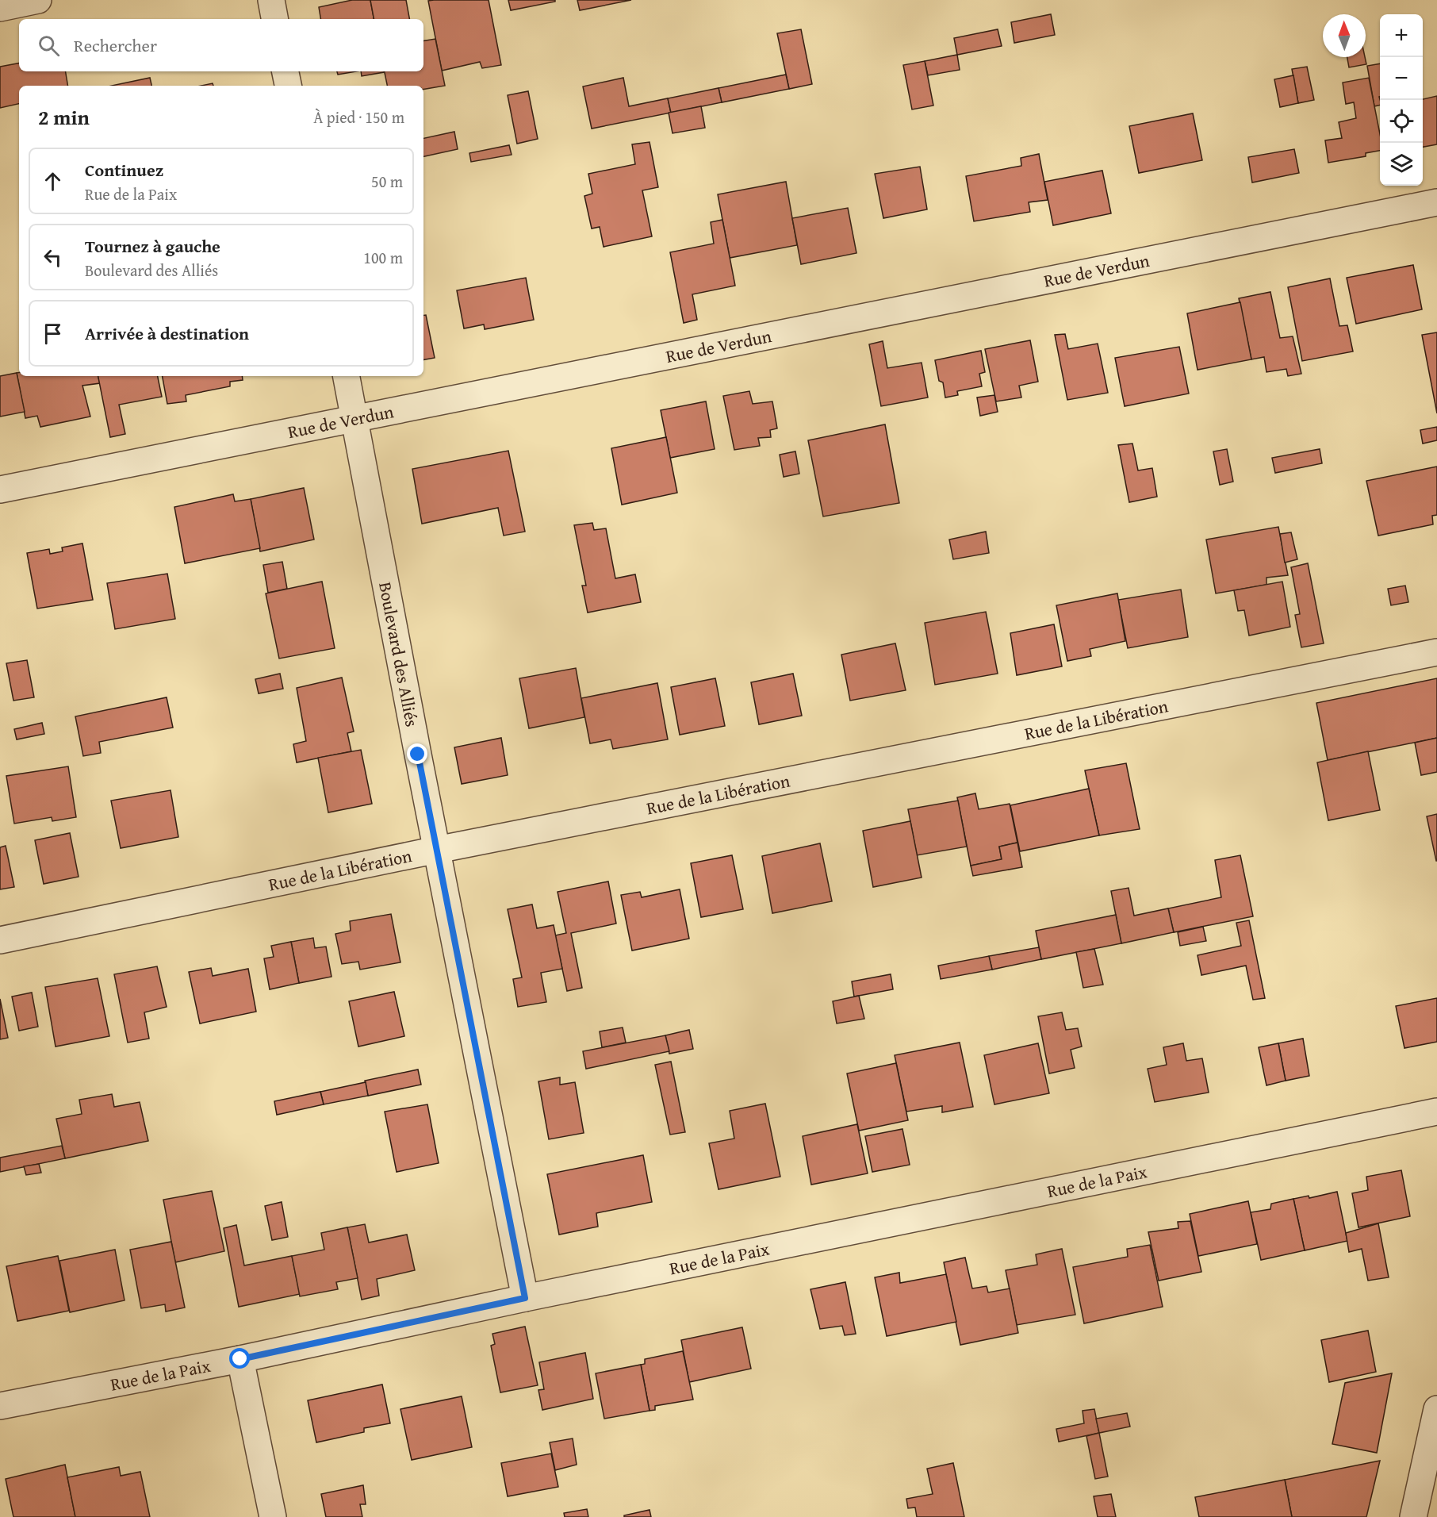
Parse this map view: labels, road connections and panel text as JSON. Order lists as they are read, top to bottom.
{
  "streets": {
    "street": [
      "Rue de Verdun",
      "Boulevard des Alliés",
      "Rue de la Libération",
      "Rue de la Paix"
    ]
  },
  "crossings": [
    ["Rue de Verdun", "Boulevard des Alliés"],
    ["Boulevard des Alliés", "Rue de la Libération"],
    ["Boulevard des Alliés", "Rue de la Paix"]
  ],
  "north": "top",
  "page": {
    "map_buttons": ["+", "−"],
    "search": "Rechercher",
    "heading": ["2 min", "À pied · 150 m"],
    "list": [
      ["Continuez", "Rue de la Paix", "50 m"],
      ["Tournez à gauche", "Boulevard des Alliés", "100 m"],
      "Arrivée à destination"
    ]
  }
}
